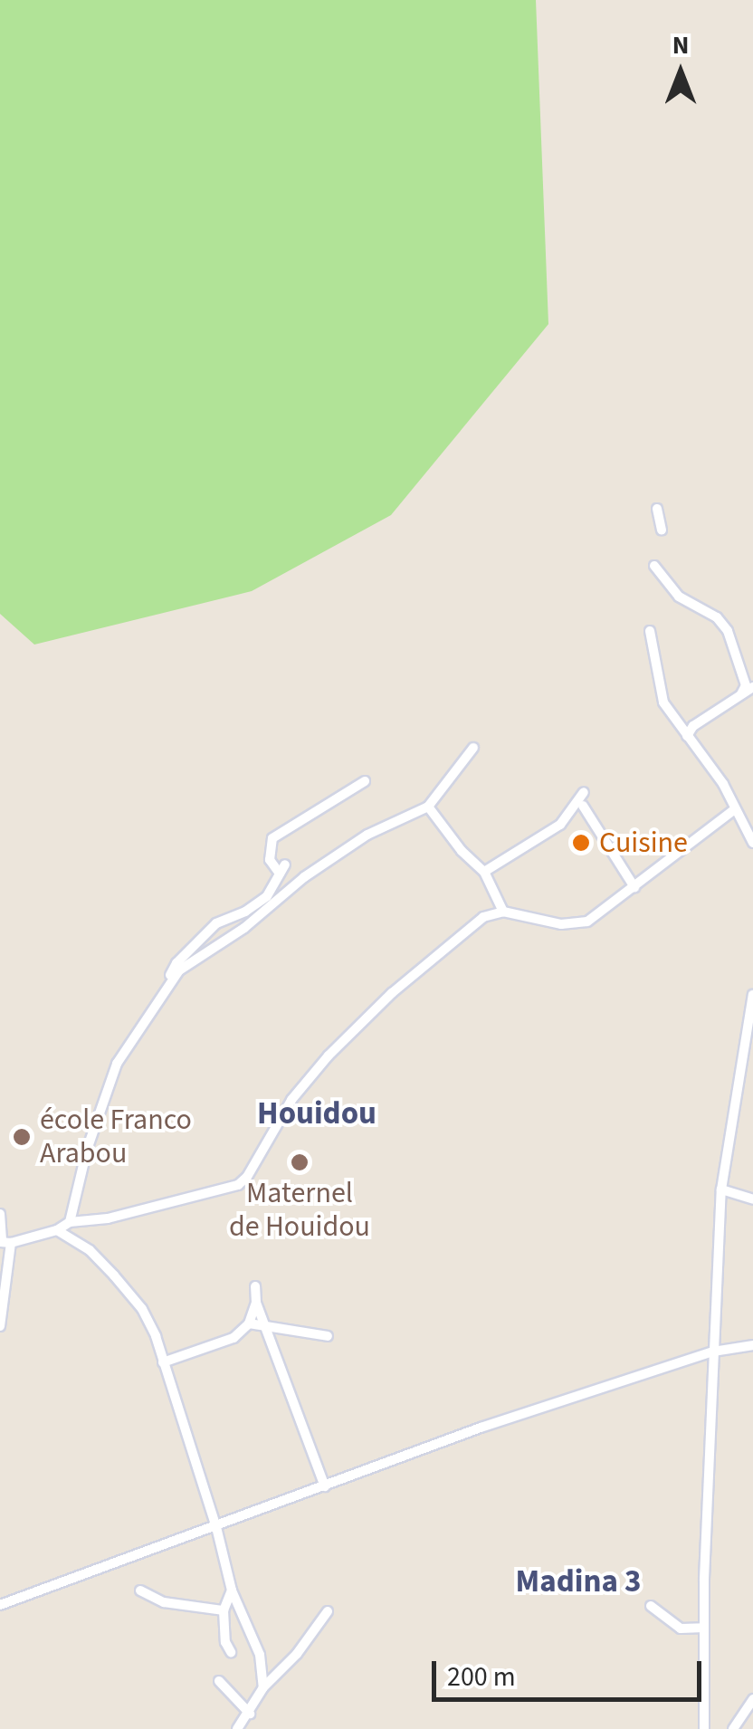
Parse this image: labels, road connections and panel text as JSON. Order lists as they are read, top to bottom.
{
  "districts": ["Houidou", "Madina 3"],
  "places": ["Cuisine", "école Franco Arabou", "Maternel de Houidou"],
  "scale_bar": "200 m",
  "north": "top"
}
